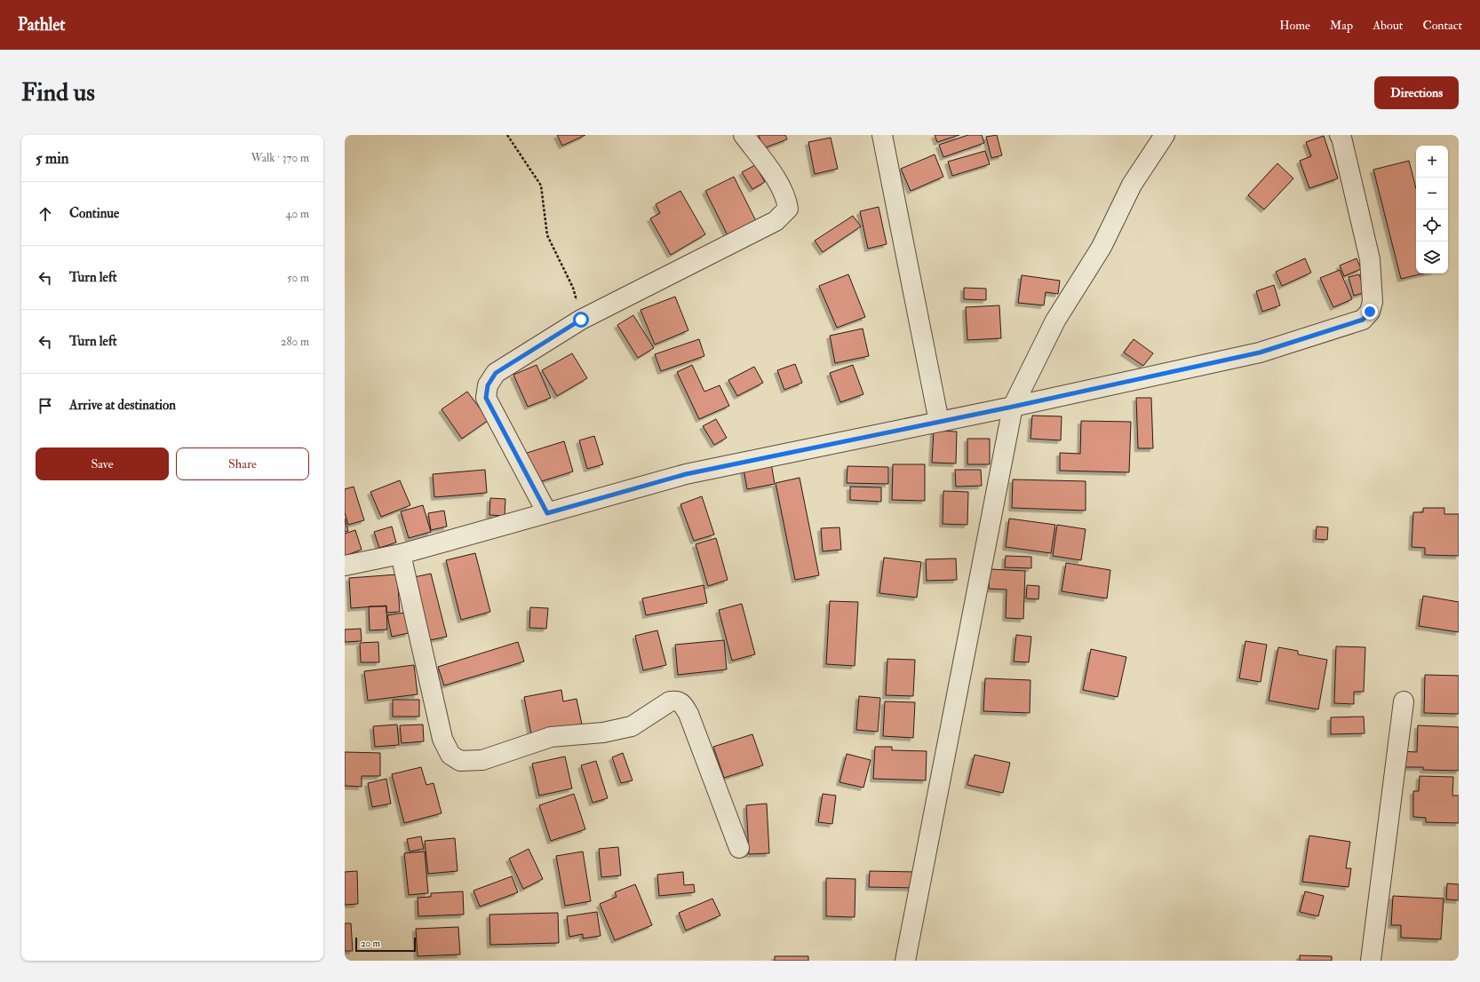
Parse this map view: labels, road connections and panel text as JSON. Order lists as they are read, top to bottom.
{
  "scale_bar": "20 m",
  "page": {
    "header": "Pathlet",
    "nav": [
      "Home",
      "Map",
      "About",
      "Contact"
    ],
    "buttons": [
      "Directions",
      ["Save", "Share"]
    ],
    "title": "Find us",
    "heading": ["5 min", "Walk · 370 m"],
    "map_buttons": ["+", "−"],
    "list": [
      ["Continue", "40 m"],
      ["Turn left", "50 m"],
      ["Turn left", "280 m"],
      "Arrive at destination"
    ],
    "scale": "20 m"
  }
}
